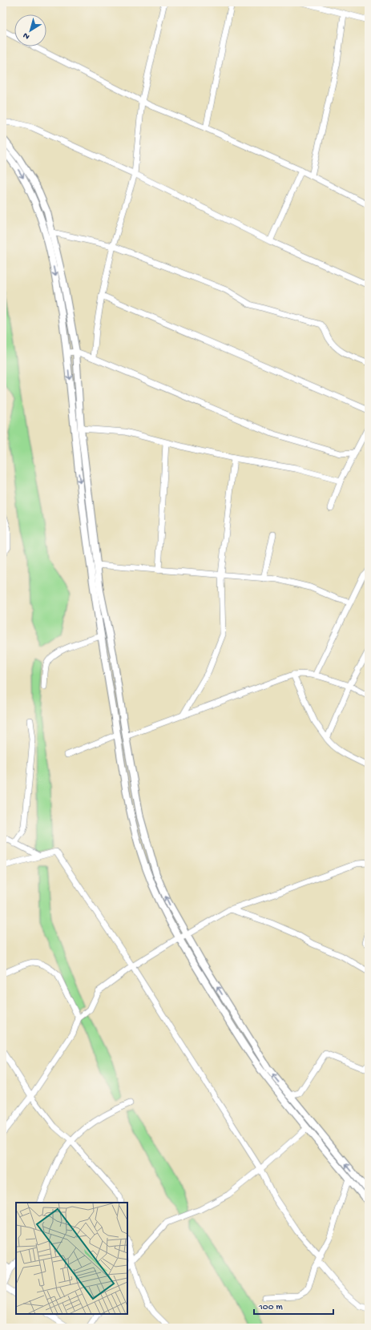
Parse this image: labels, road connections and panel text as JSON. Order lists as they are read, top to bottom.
{
  "scale_bar": "100 m",
  "north": "bottom left"
}
